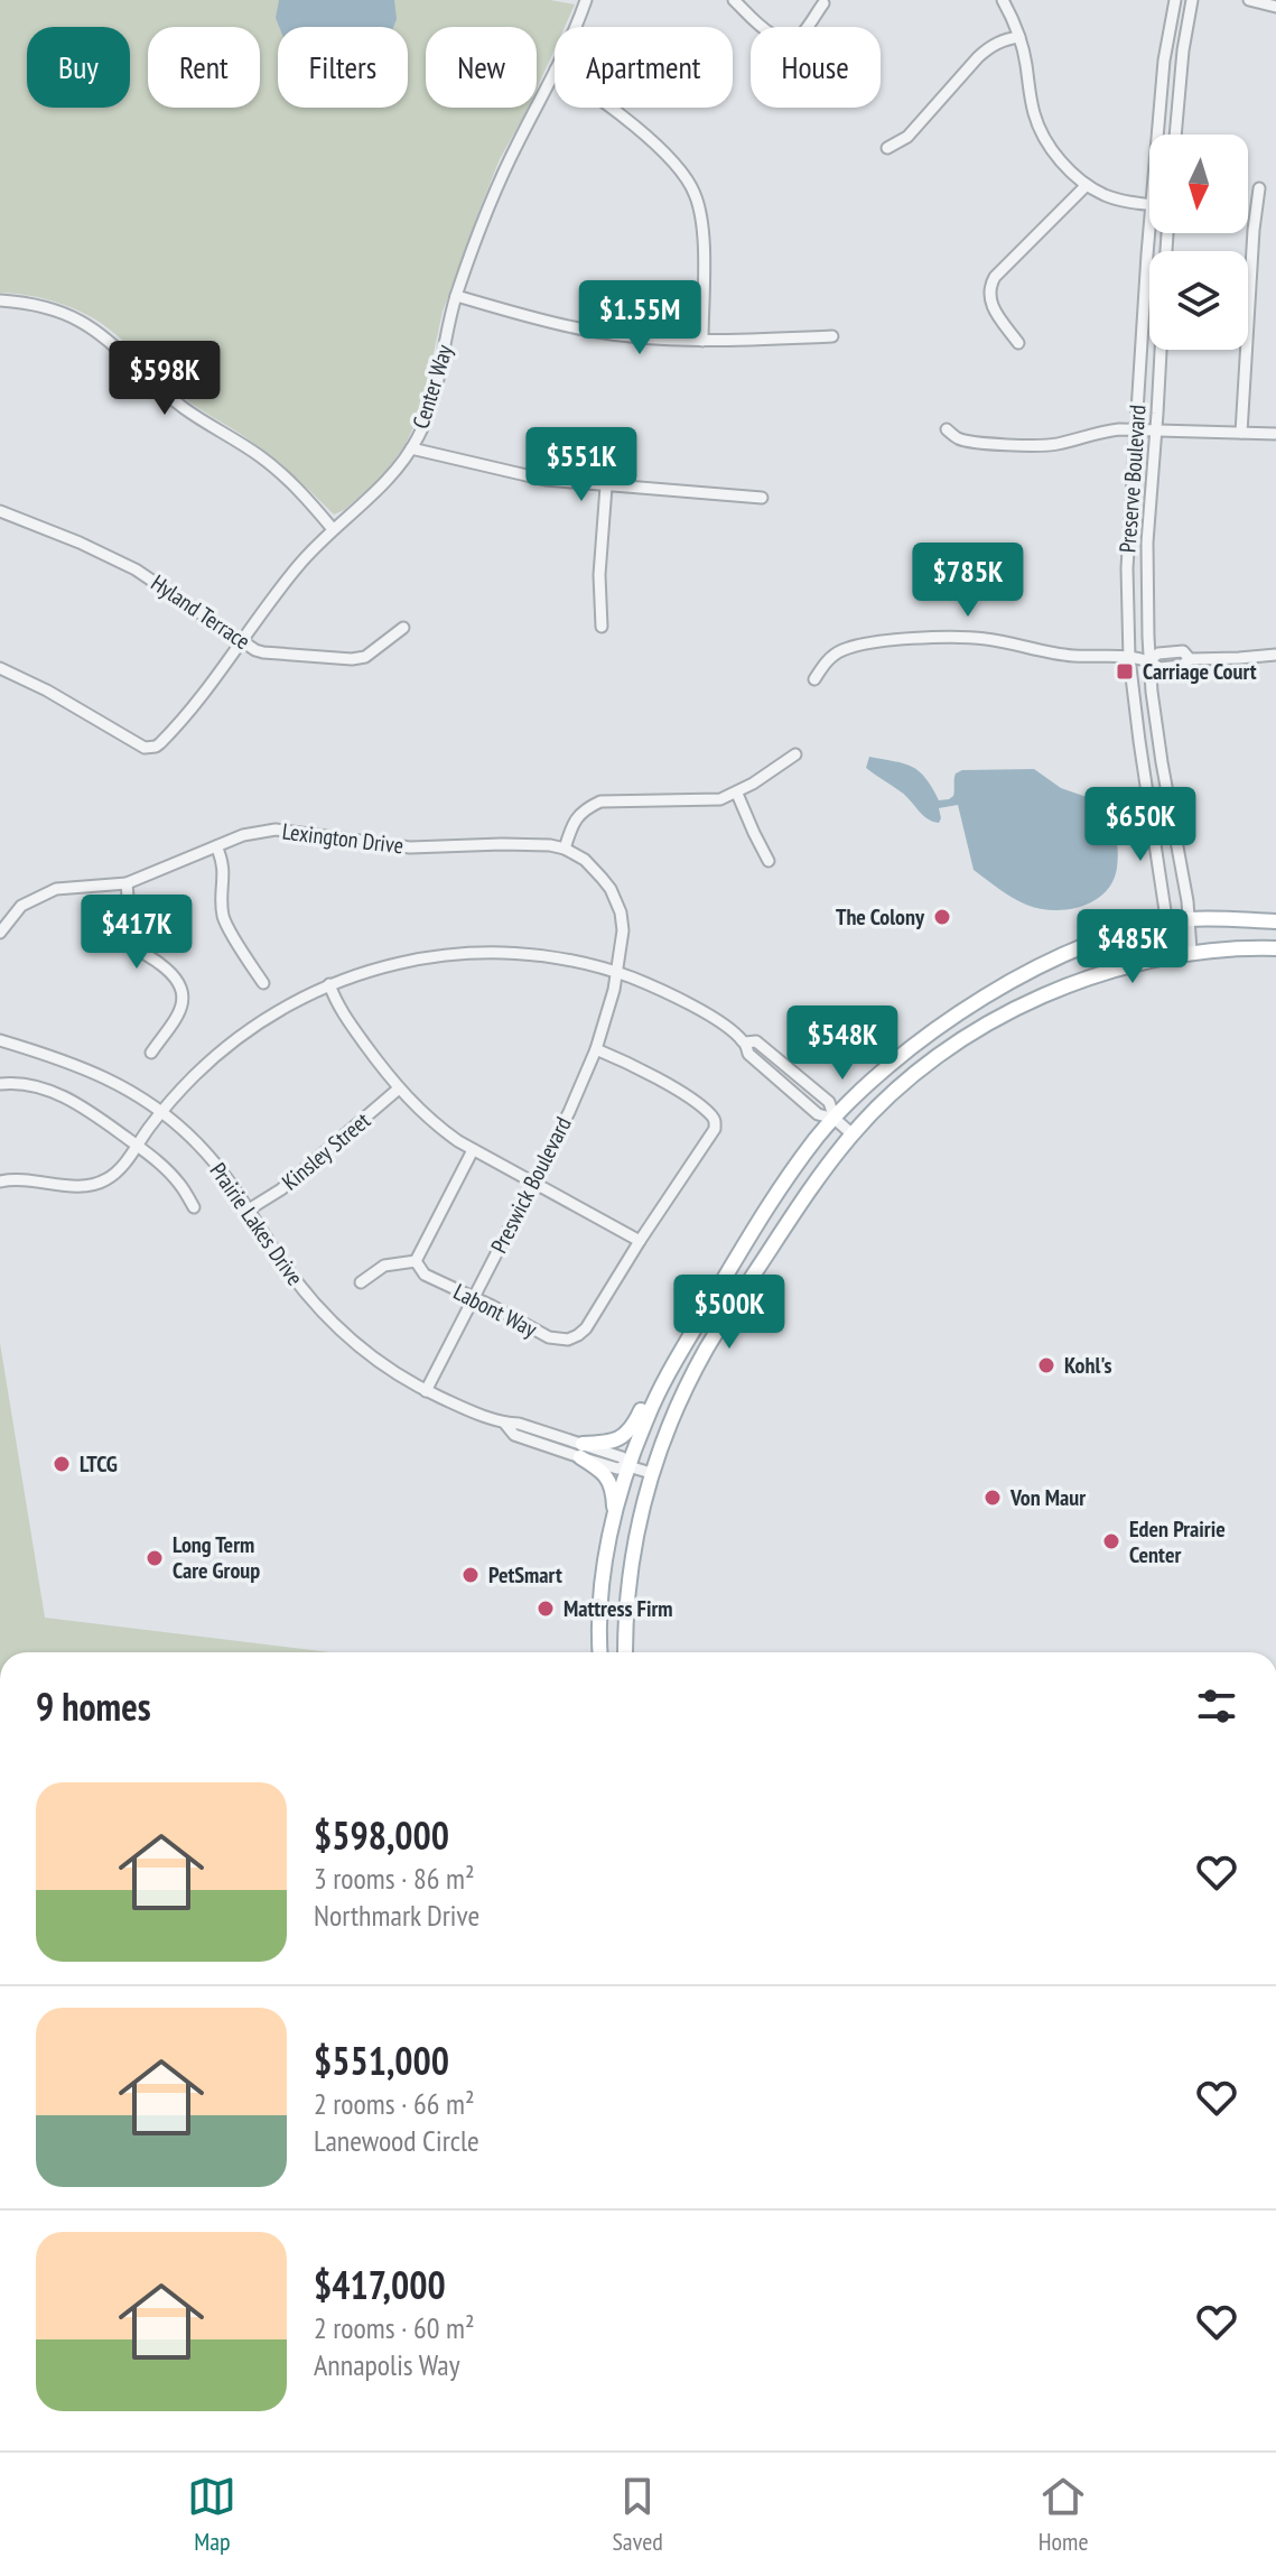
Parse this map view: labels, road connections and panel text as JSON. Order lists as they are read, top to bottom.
{
  "streets": {
    "street": [
      "Center Way",
      "Preserve Boulevard",
      "Hyland Terrace",
      "Lexington Drive",
      "Kinsley Street",
      "Preswick Boulevard",
      "Prairie Lakes Drive",
      "Labont Way"
    ]
  },
  "crossings": [
    ["Center Way", "Hyland Terrace"],
    ["Kinsley Street", "Prairie Lakes Drive"],
    ["Preswick Boulevard", "Prairie Lakes Drive"],
    ["Preswick Boulevard", "Labont Way"]
  ],
  "places": {
    "transit": ["Carriage Court"],
    "other": [
      "The Colony",
      "Kohl's",
      "LTCG",
      "Von Maur",
      "Eden Prairie Center",
      "Long Term Care Group",
      "PetSmart",
      "Mattress Firm"
    ]
  },
  "north": "bottom",
  "page": {
    "chip": [
      "Buy",
      "Rent",
      "Filters",
      "New",
      "Apartment",
      "House"
    ],
    "price": [
      "$1.55M",
      "$598K",
      "$551K",
      "$785K",
      "$650K",
      "$417K",
      "$485K",
      "$548K",
      "$500K"
    ],
    "heading": "9 homes",
    "list": [
      {
        "name": "$598,000",
        "note": "3 rooms · 86 m² · Northmark Drive"
      },
      {
        "name": "$551,000",
        "note": "2 rooms · 66 m² · Lanewood Circle"
      },
      {
        "name": "$417,000",
        "note": "2 rooms · 60 m² · Annapolis Way"
      }
    ],
    "tabs": ["Map", "Saved", "Home"]
  }
}
